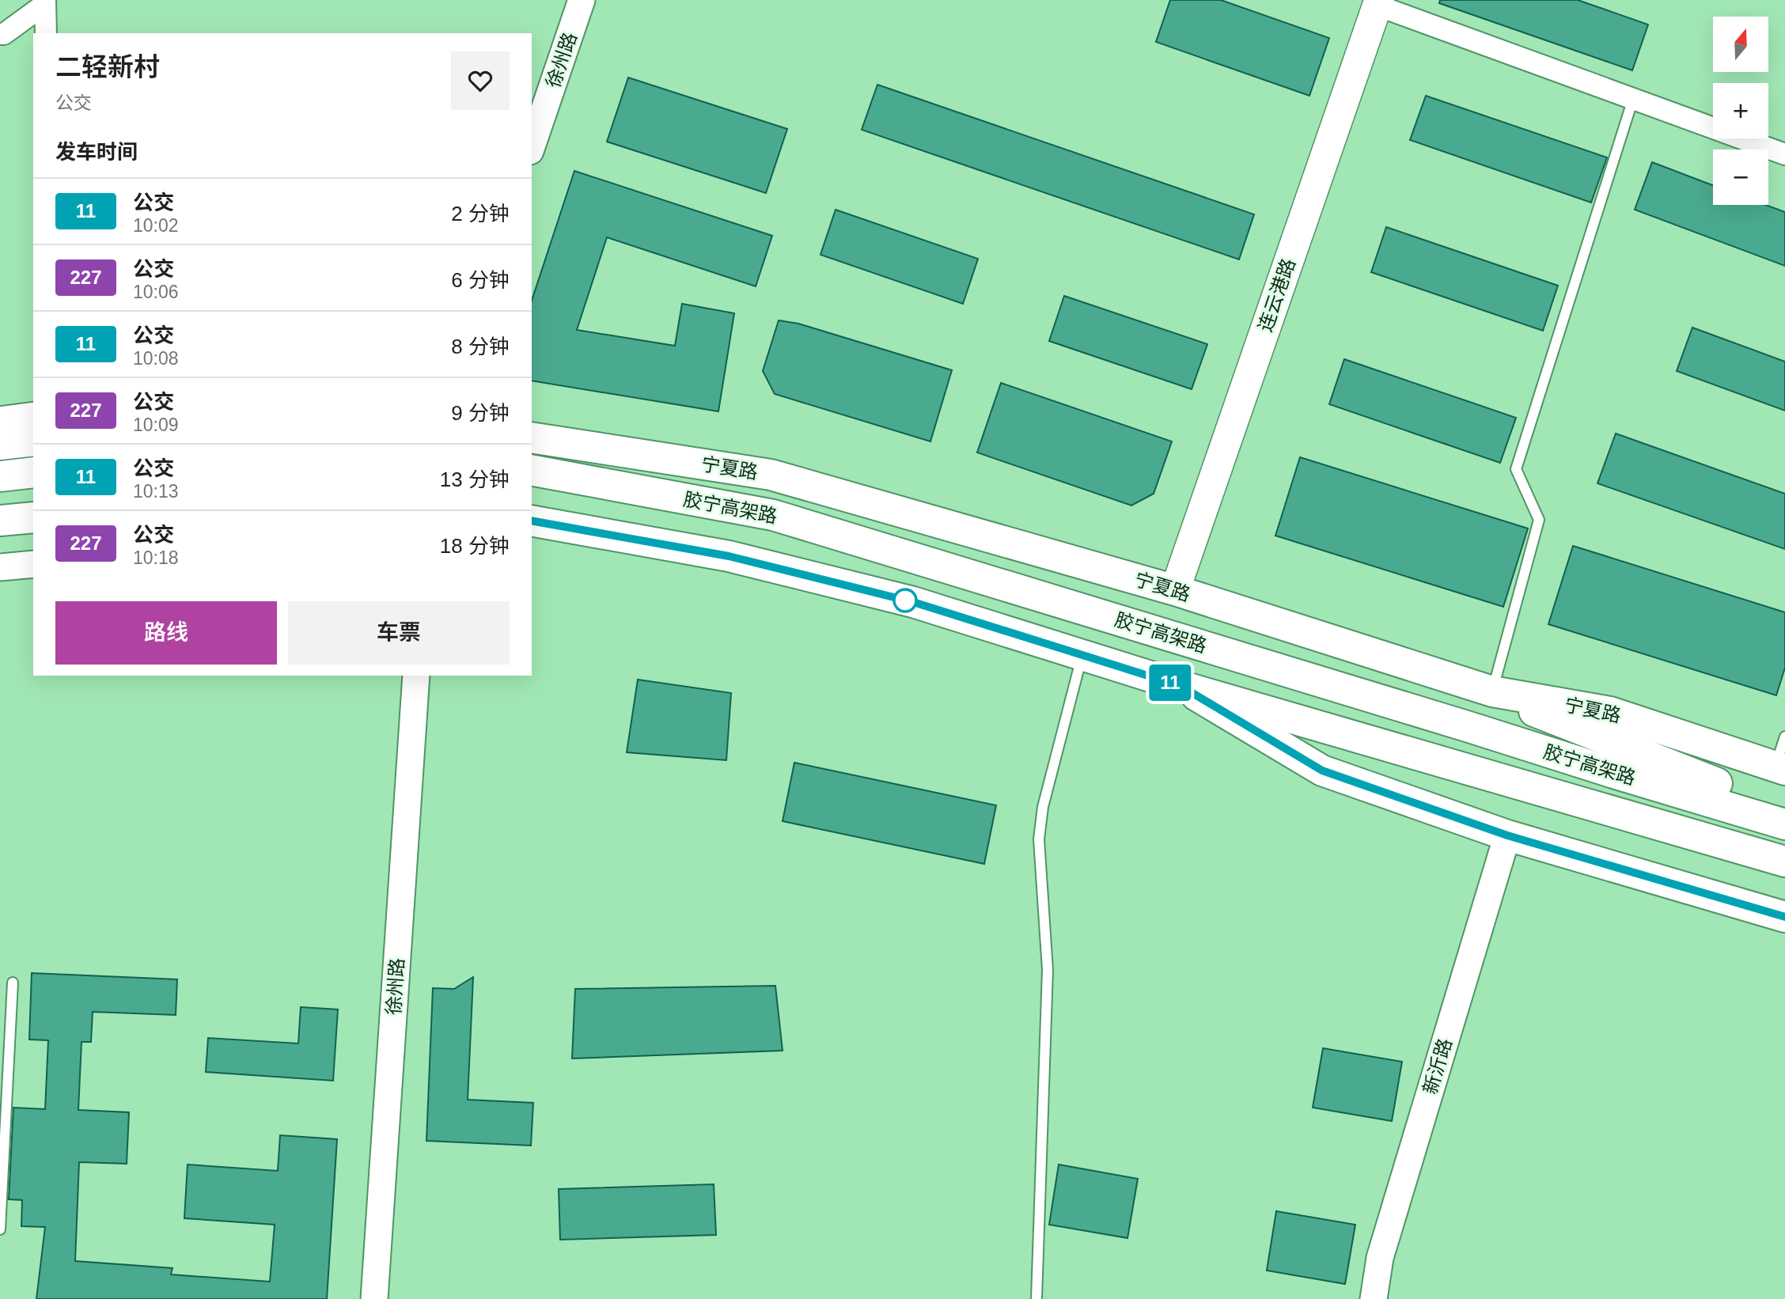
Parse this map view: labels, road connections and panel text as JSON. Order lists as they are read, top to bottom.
{
  "streets": {
    "main road": ["连云港路", "宁夏路", "胶宁高架路"],
    "street": ["徐州路", "新沂路"]
  },
  "crossings": [
    ["连云港路", "宁夏路"]
  ],
  "lines": ["bus line 11"],
  "north": "top",
  "page": {
    "on_map": "11",
    "map_buttons": ["+", "−"],
    "heading": [
      ["二轻新村", "公交"],
      "发车时间"
    ],
    "list": [
      {
        "mark": "11",
        "name": "公交",
        "note": "10:02",
        "value": "2 分钟"
      },
      {
        "mark": "227",
        "name": "公交",
        "note": "10:06",
        "value": "6 分钟"
      },
      {
        "mark": "11",
        "name": "公交",
        "note": "10:08",
        "value": "8 分钟"
      },
      {
        "mark": "227",
        "name": "公交",
        "note": "10:09",
        "value": "9 分钟"
      },
      {
        "mark": "11",
        "name": "公交",
        "note": "10:13",
        "value": "13 分钟"
      },
      {
        "mark": "227",
        "name": "公交",
        "note": "10:18",
        "value": "18 分钟"
      }
    ],
    "buttons": ["路线", "车票"]
  }
}
